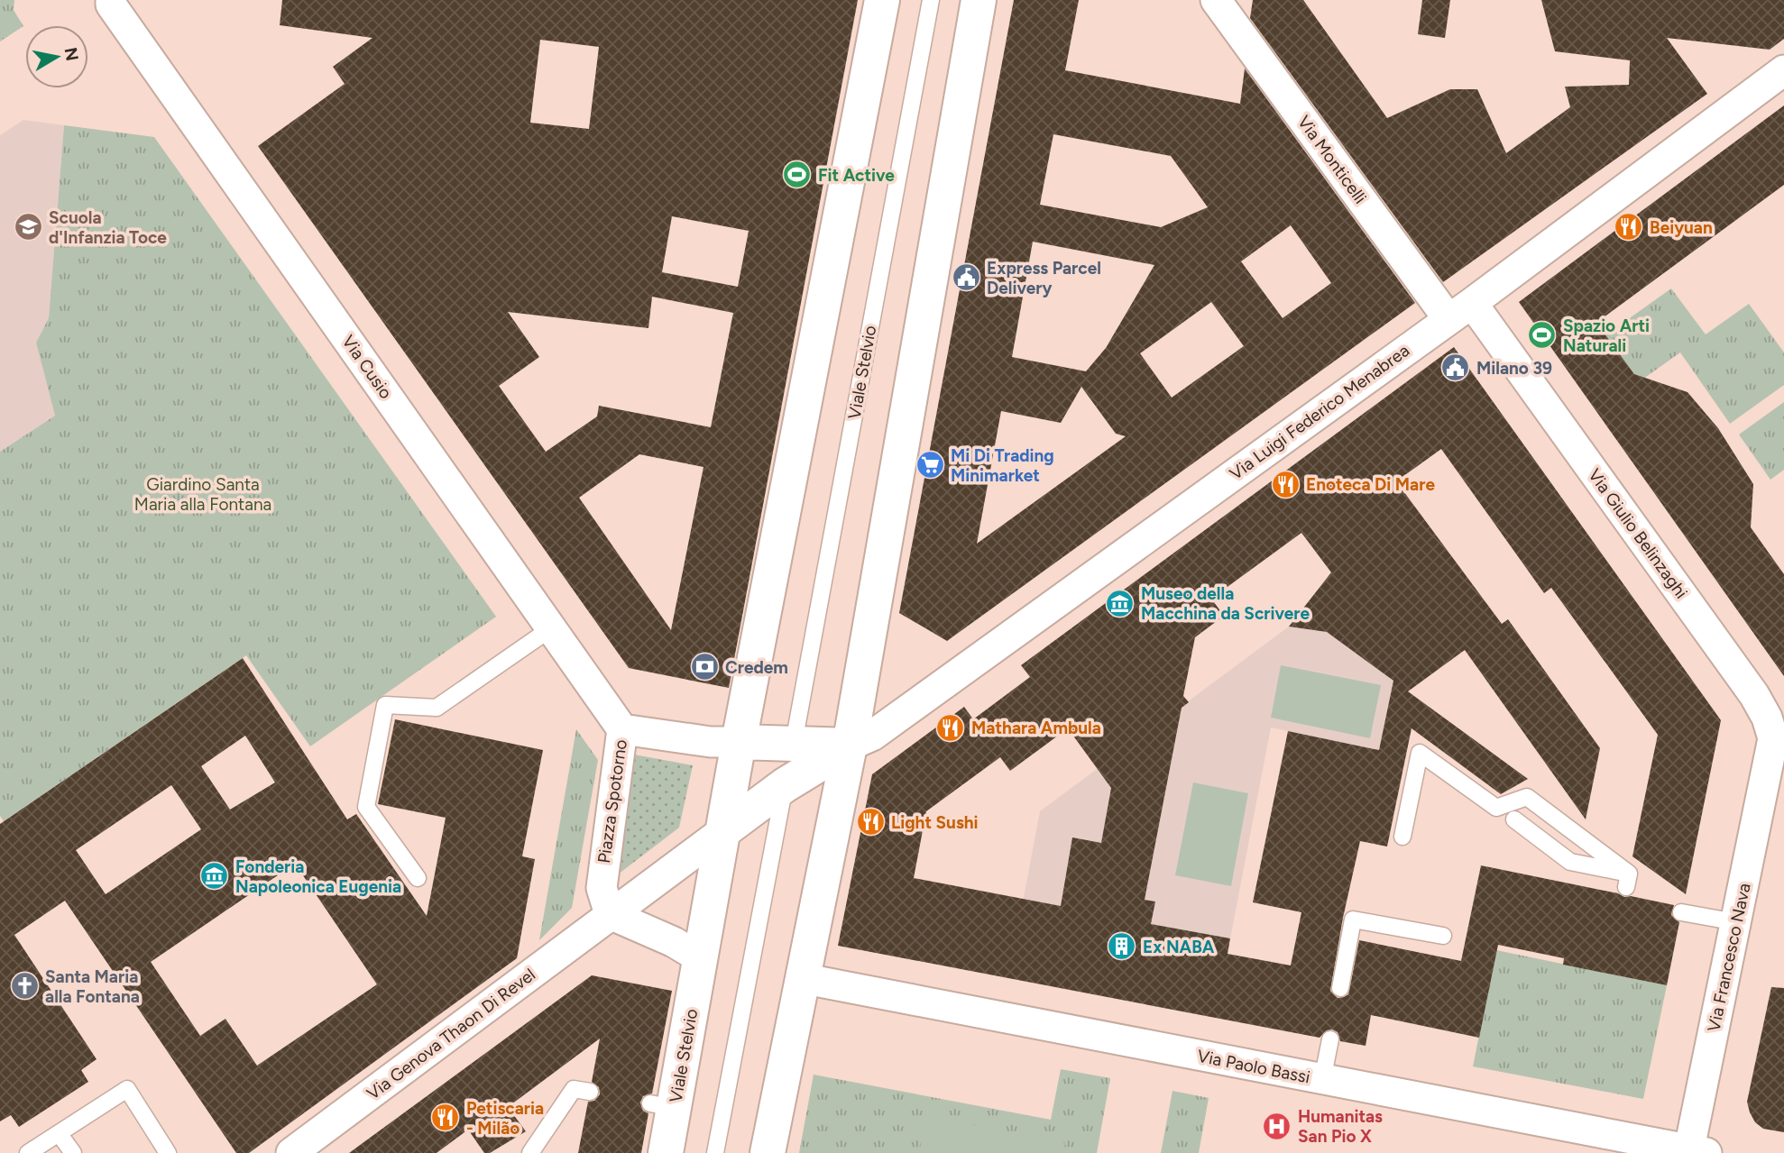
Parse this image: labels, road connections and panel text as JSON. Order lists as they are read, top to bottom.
{
  "streets": {
    "main road": ["Viale Stelvio", "Piazza Spotorno"],
    "street": [
      "Via Monticelli",
      "Via Cusio",
      "Via Luigi Federico Menabrea",
      "Via Giulio Belinzaghi",
      "Via Francesco Nava",
      "Via Genova Thaon Di Revel",
      "Via Paolo Bassi"
    ]
  },
  "crossings": [
    ["Via Monticelli", "Via Luigi Federico Menabrea"],
    ["Via Monticelli", "Via Giulio Belinzaghi"],
    ["Via Cusio", "Piazza Spotorno"],
    ["Viale Stelvio", "Piazza Spotorno"],
    ["Via Luigi Federico Menabrea", "Via Giulio Belinzaghi"],
    ["Via Luigi Federico Menabrea", "Piazza Spotorno"],
    ["Via Giulio Belinzaghi", "Via Francesco Nava"],
    ["Piazza Spotorno", "Via Genova Thaon Di Revel"],
    ["Via Francesco Nava", "Via Paolo Bassi"]
  ],
  "parks": ["Giardino Santa Maria alla Fontana"],
  "places": {
    "sports": ["Fit Active", "Spazio Arti Naturali"],
    "school or university": ["Scuola d'Infanzia Toce"],
    "restaurant": [
      "Beiyuan",
      "Enoteca Di Mare",
      "Mathara Ambula",
      "Light Sushi",
      "Petiscaria - Milão"
    ],
    "public building": ["Express Parcel Delivery", "Milano 39"],
    "supermarket": ["Mi Di Trading Minimarket"],
    "museum": ["Museo della Macchina da Scrivere", "Fonderia Napoleonica Eugenia"],
    "bank": ["Credem"],
    "building": ["Ex NABA"],
    "church": ["Santa Maria alla Fontana"],
    "hospital": ["Humanitas San Pio X"]
  },
  "north": "right"
}
